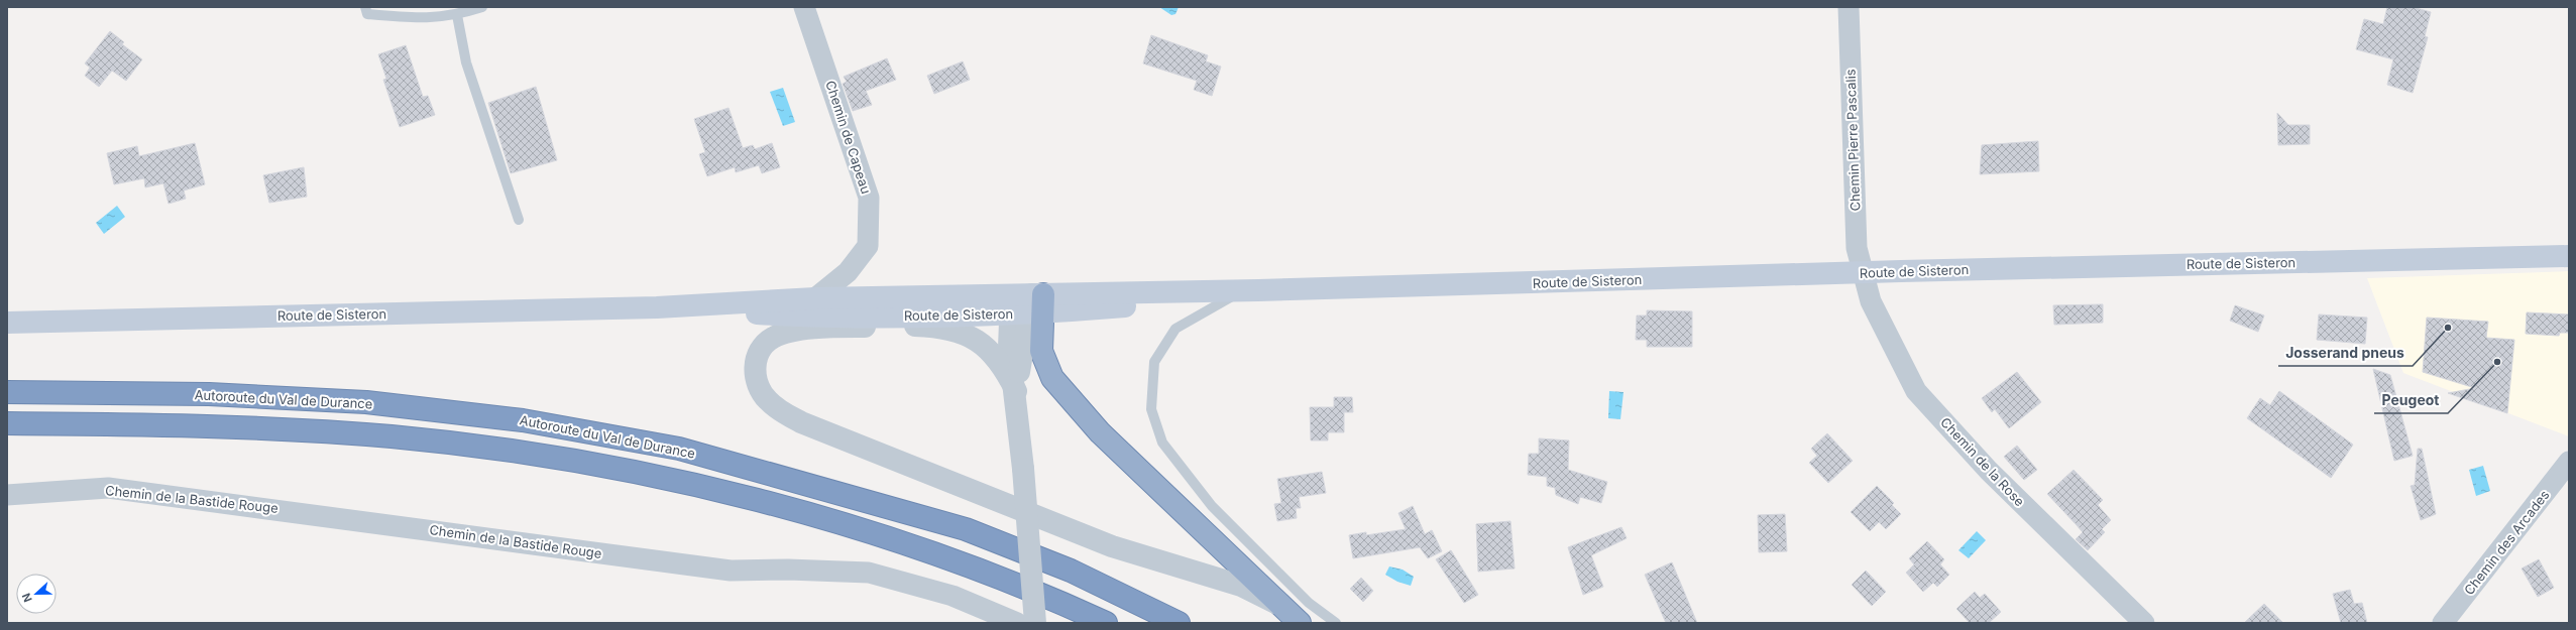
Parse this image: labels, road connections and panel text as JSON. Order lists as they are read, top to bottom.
{
  "streets": {
    "highway": ["Autoroute du Val de Durance"],
    "main road": ["Route de Sisteron"],
    "street": [
      "Chemin de Capeau",
      "Chemin Pierre Pascalis",
      "Chemin de la Rose",
      "Chemin de la Bastide Rouge",
      "Chemin des Arcades"
    ]
  },
  "crossings": [
    ["Chemin de Capeau", "Route de Sisteron"],
    ["Chemin Pierre Pascalis", "Route de Sisteron"],
    ["Chemin Pierre Pascalis", "Chemin de la Rose"],
    ["Route de Sisteron", "Chemin de la Rose"]
  ],
  "places": ["Josserand pneus", "Peugeot"],
  "north": "left"
}
